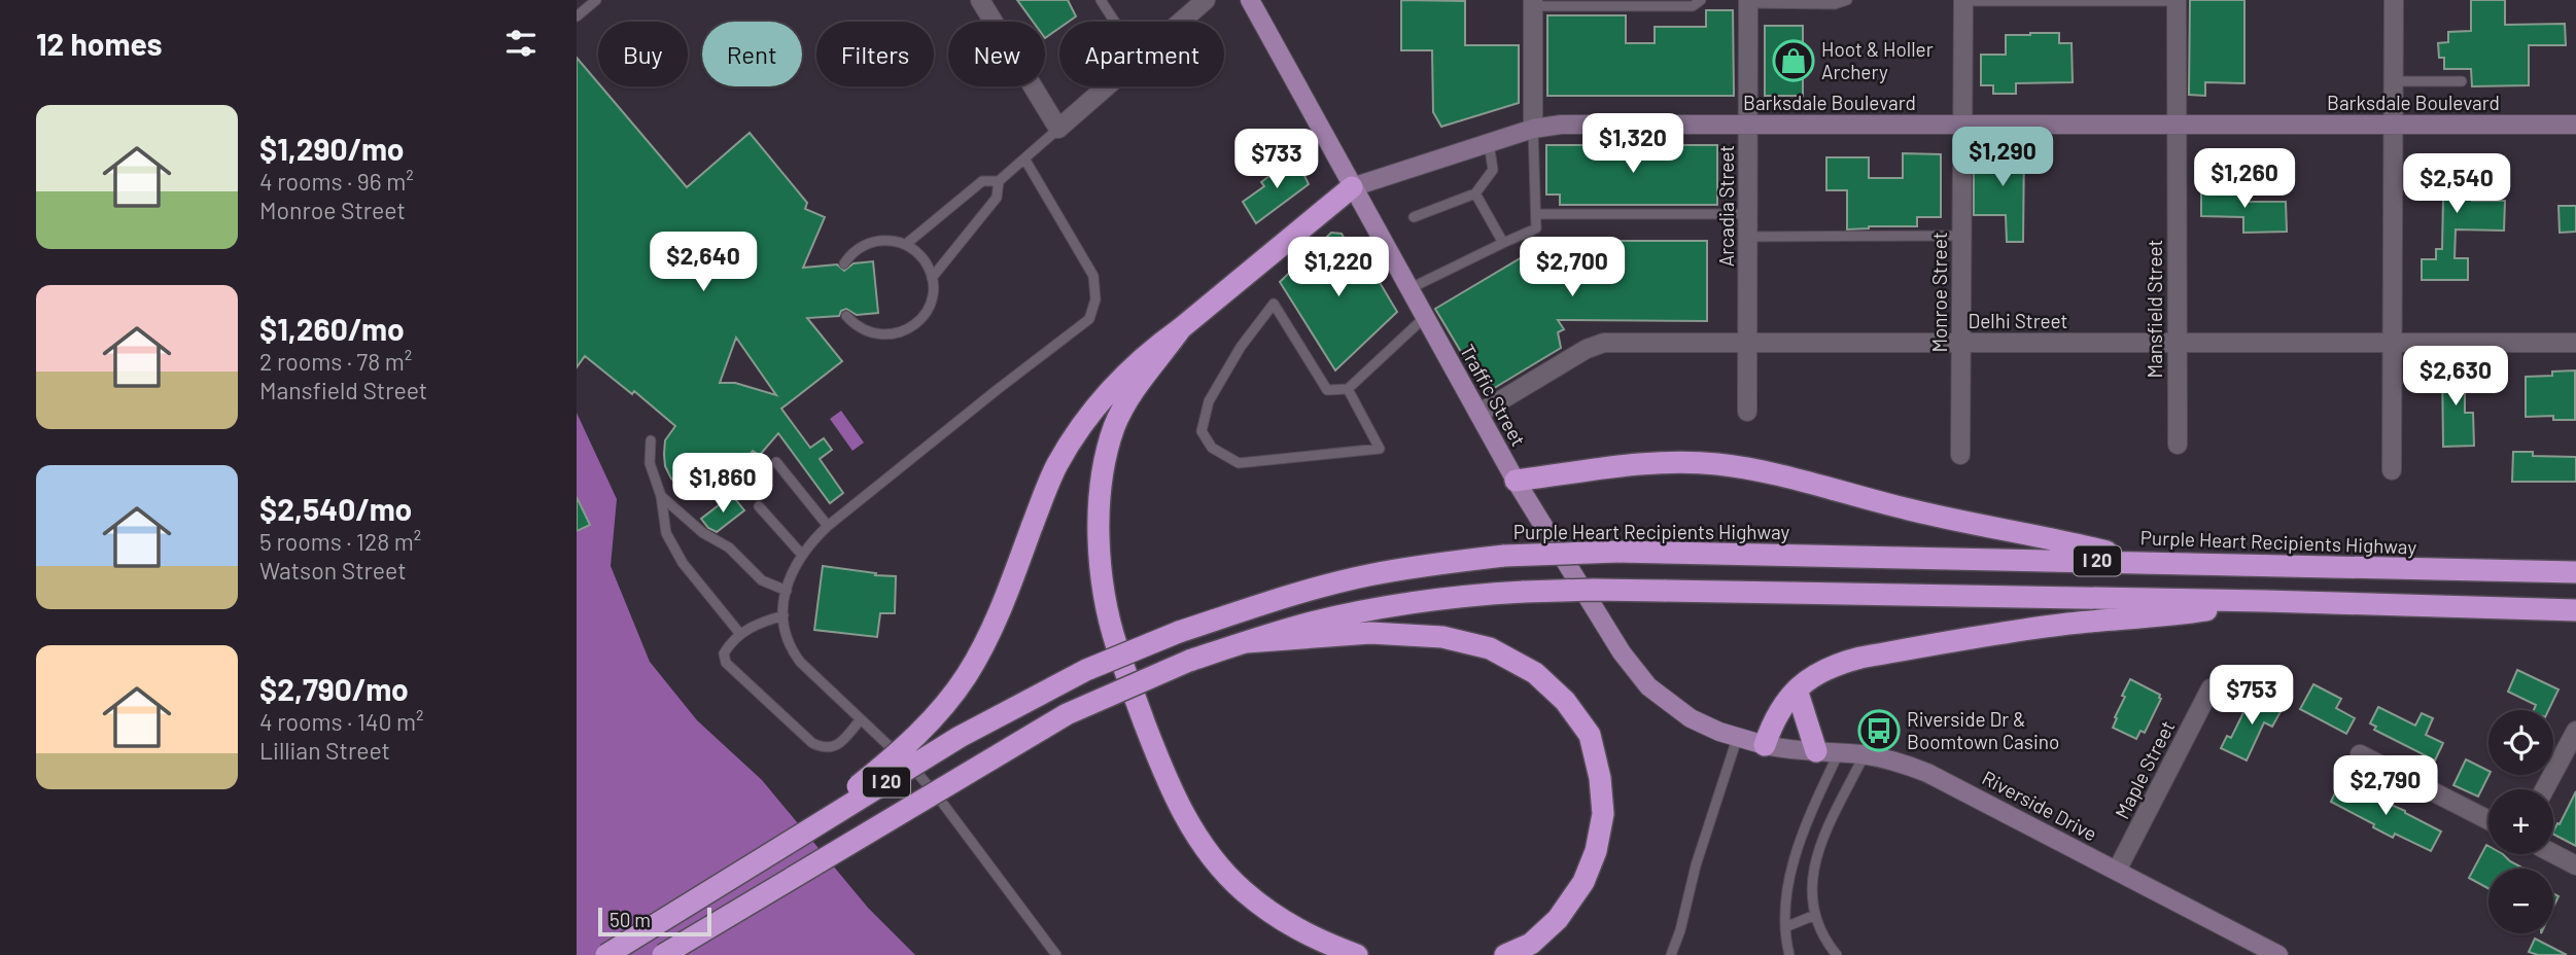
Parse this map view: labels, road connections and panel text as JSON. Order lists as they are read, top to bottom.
{
  "streets": {
    "highway": ["Purple Heart Recipients Highway", "I 20"],
    "main road": ["Barksdale Boulevard", "Traffic Street", "Riverside Drive"],
    "street": [
      "Arcadia Street",
      "Monroe Street",
      "Mansfield Street",
      "Delhi Street",
      "Maple Street"
    ]
  },
  "crossings": [
    ["Barksdale Boulevard", "Arcadia Street"],
    ["Barksdale Boulevard", "Monroe Street"],
    ["Barksdale Boulevard", "Mansfield Street"],
    ["Barksdale Boulevard", "Traffic Street"],
    ["Arcadia Street", "Delhi Street"],
    ["Monroe Street", "Delhi Street"],
    ["Mansfield Street", "Delhi Street"],
    ["Delhi Street", "Traffic Street"],
    ["Traffic Street", "Riverside Drive"],
    ["Maple Street", "Riverside Drive"]
  ],
  "places": {
    "shop": ["Hoot & Holler Archery"],
    "bus stop": ["Riverside Dr & Boomtown Casino"]
  },
  "scale_bar": "50 m",
  "page": {
    "heading": "12 homes",
    "chip": [
      "Buy",
      "Rent",
      "Filters",
      "New",
      "Apartment"
    ],
    "list": [
      {
        "name": "$1,290/mo",
        "note": "4 rooms · 96 m² · Monroe Street"
      },
      {
        "name": "$1,260/mo",
        "note": "2 rooms · 78 m² · Mansfield Street"
      },
      {
        "name": "$2,540/mo",
        "note": "5 rooms · 128 m² · Watson Street"
      },
      {
        "name": "$2,790/mo",
        "note": "4 rooms · 140 m² · Lillian Street"
      }
    ],
    "price": [
      "$1,320",
      "$1,290",
      "$733",
      "$1,260",
      "$2,540",
      "$2,640",
      "$1,220",
      "$2,700",
      "$2,630",
      "$1,860",
      "$753",
      "$2,790"
    ],
    "map_buttons": ["+", "−"],
    "scale": "50 m"
  }
}
